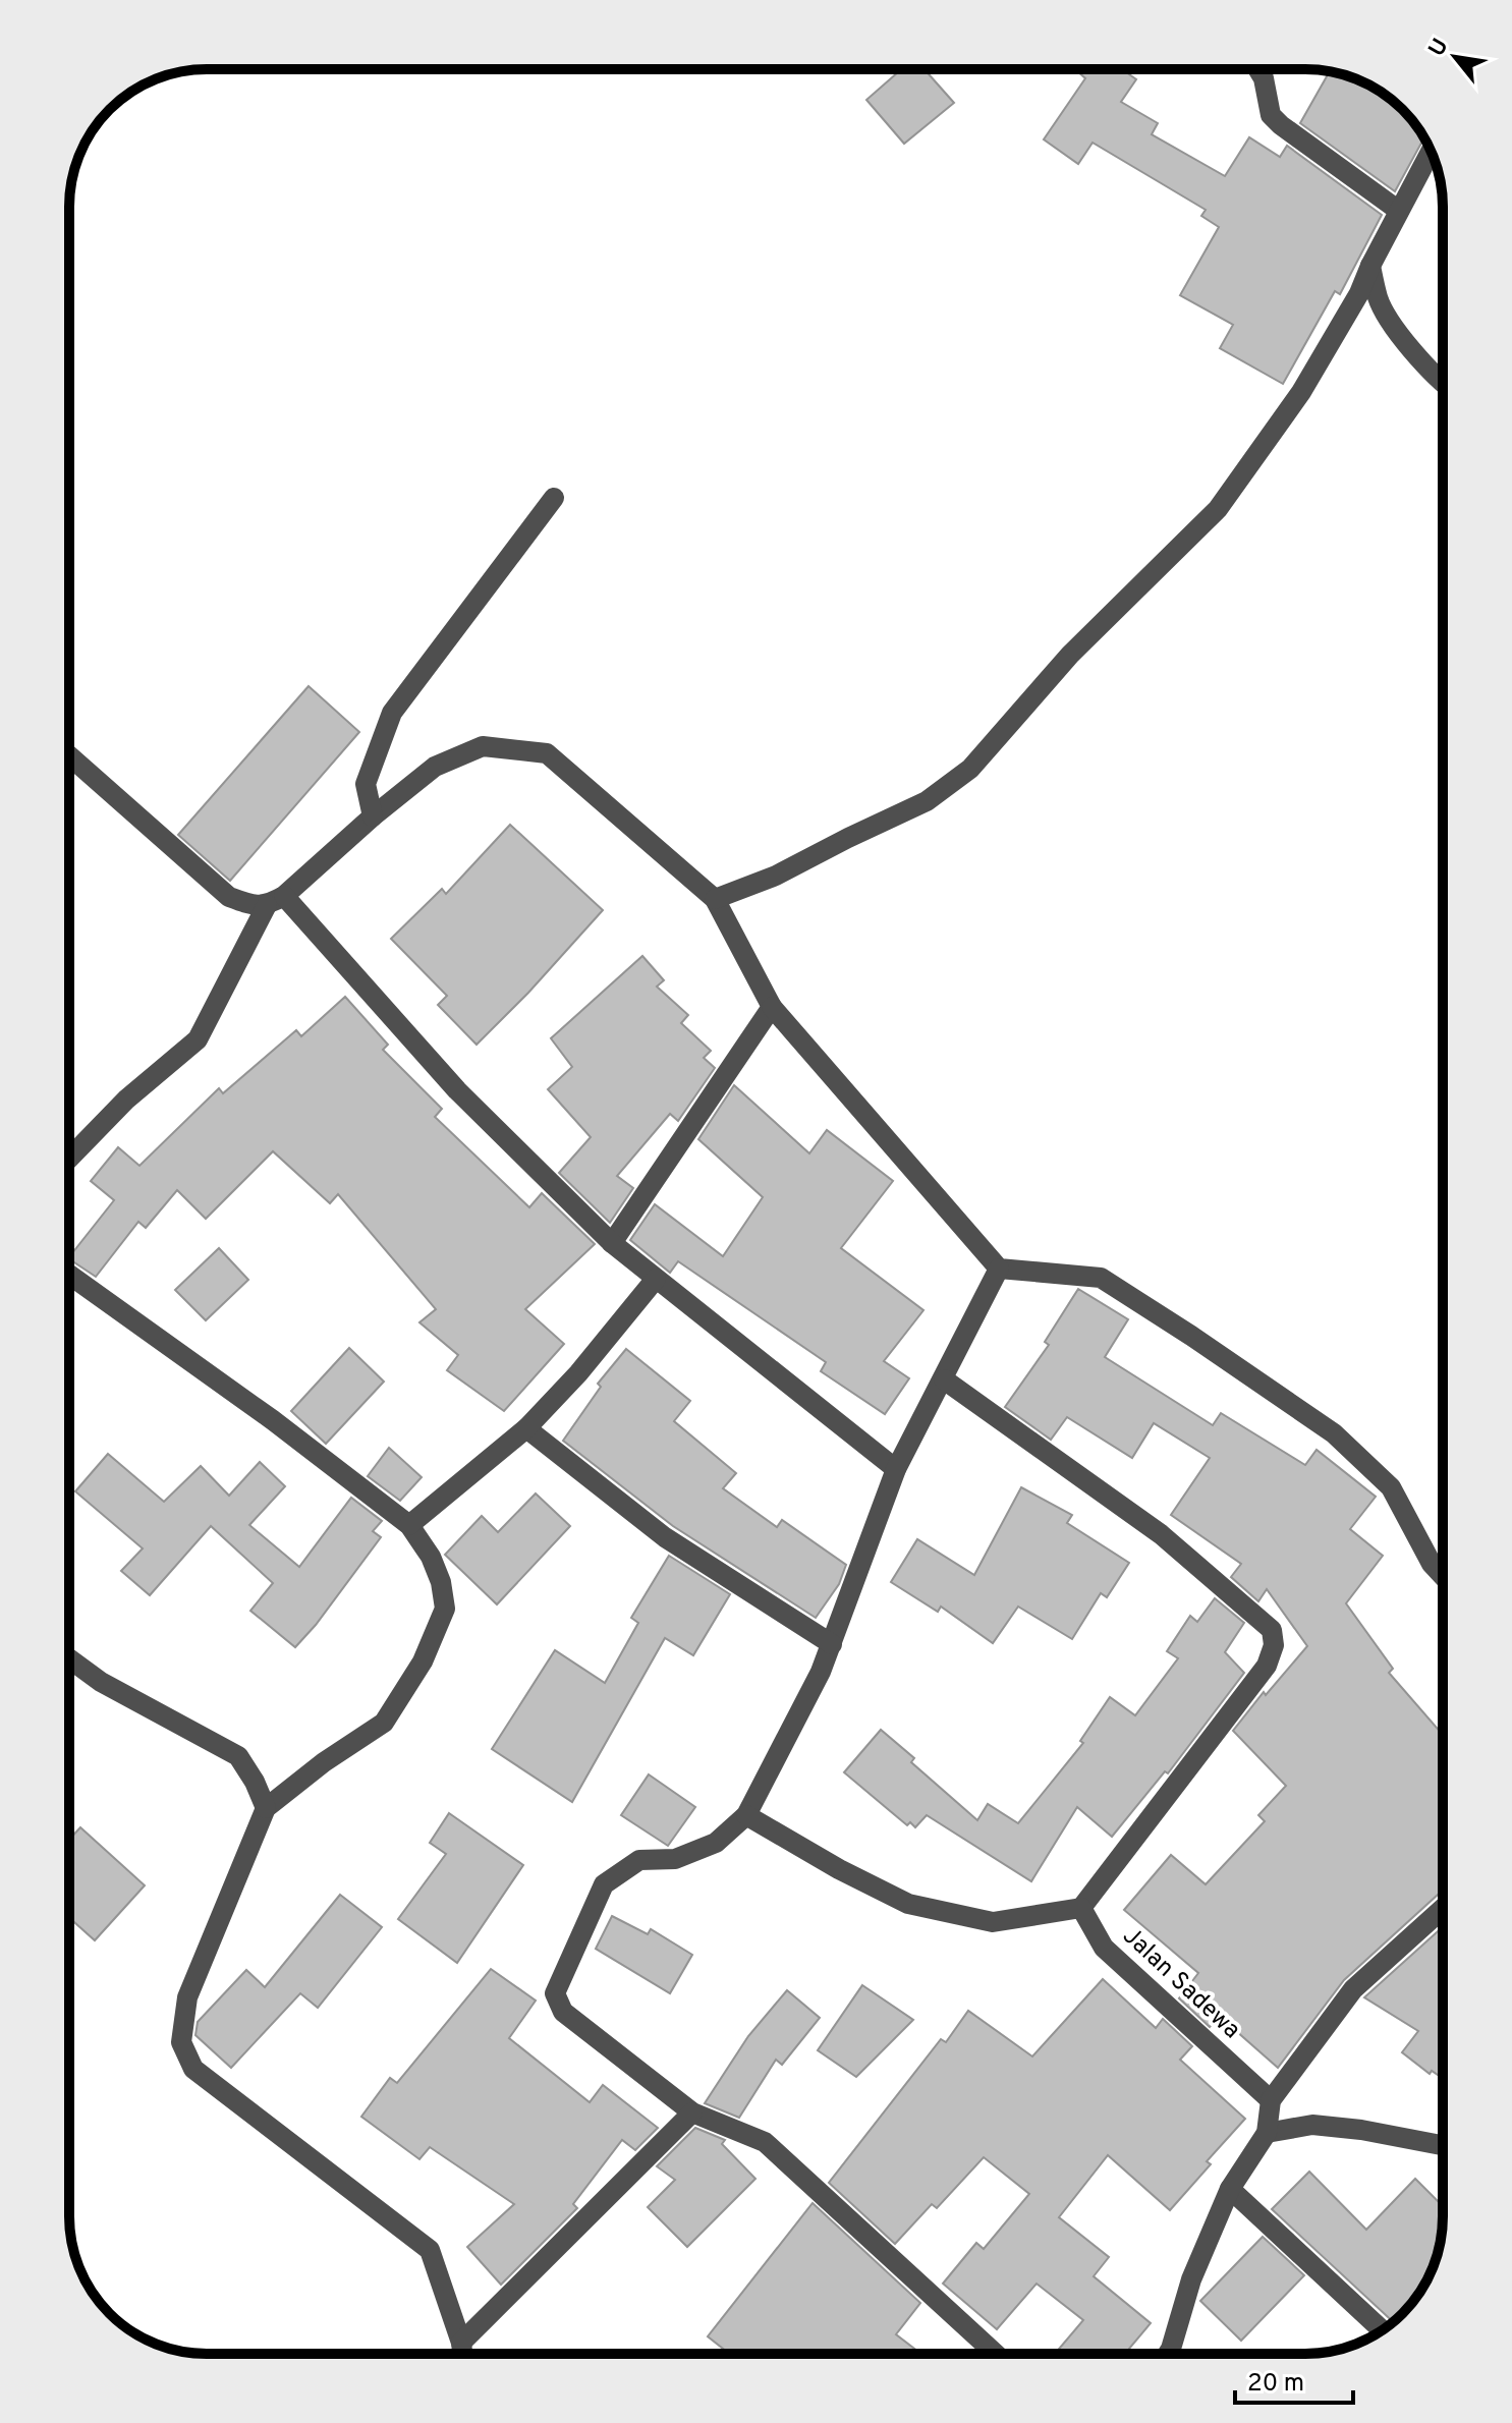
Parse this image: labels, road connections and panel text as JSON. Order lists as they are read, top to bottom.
{
  "streets": {
    "street": ["Jalan Sadewa"]
  },
  "scale_bar": "20 m",
  "north": "top left"
}
